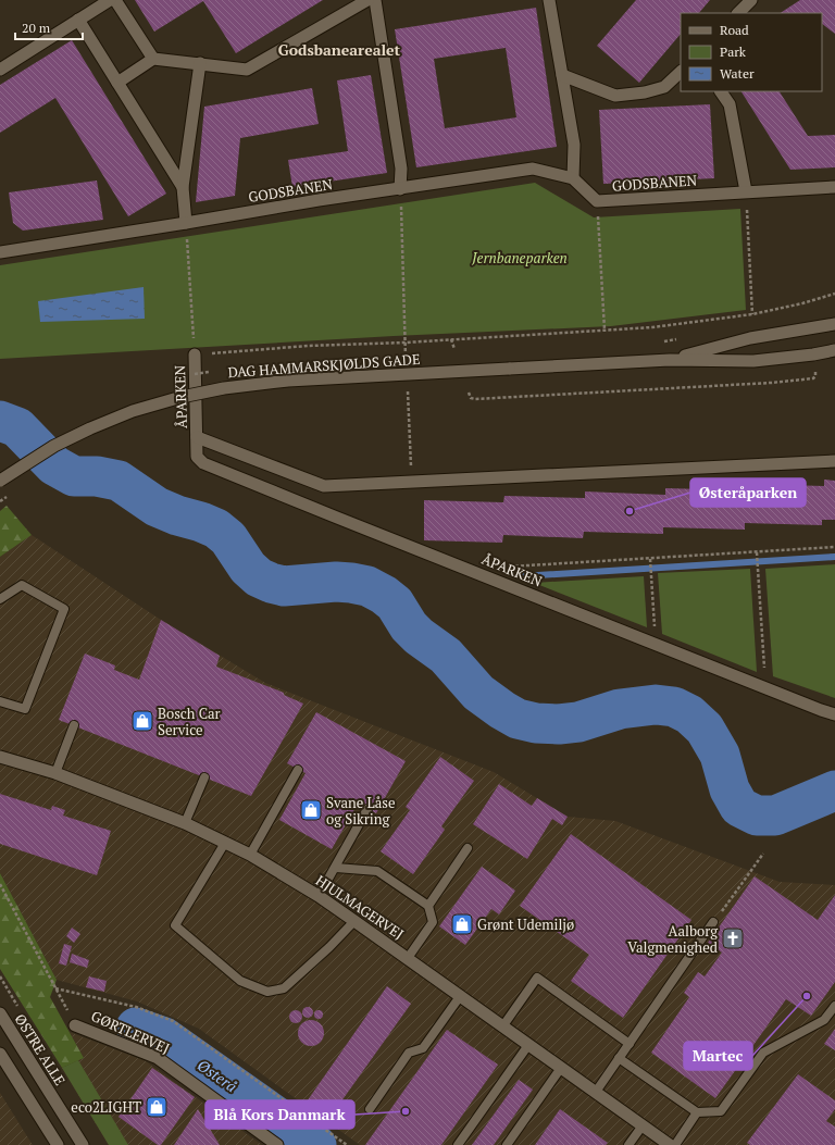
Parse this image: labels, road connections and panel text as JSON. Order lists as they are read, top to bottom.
{
  "streets": {
    "street": [
      "GODSBANEN",
      "DAG HAMMARSKJØLDS GADE",
      "ÅPARKEN",
      "HJULMAGERVEJ",
      "GØRTLERVEJ",
      "ØSTRE ALLE"
    ]
  },
  "districts": ["Godsbanearealet"],
  "water": ["Østerå"],
  "parks": ["Jernbaneparken"],
  "places": {
    "other": ["Østeråparken", "Martec", "Blå Kors Danmark"],
    "shop": [
      "Bosch Car Service",
      "Svane Låse og Sikring",
      "Grønt Udemiljø",
      "eco2LIGHT"
    ],
    "church": ["Aalborg Valgmenighed"]
  },
  "legend": ["Road", "Park", "Water"],
  "scale_bar": "20 m"
}
